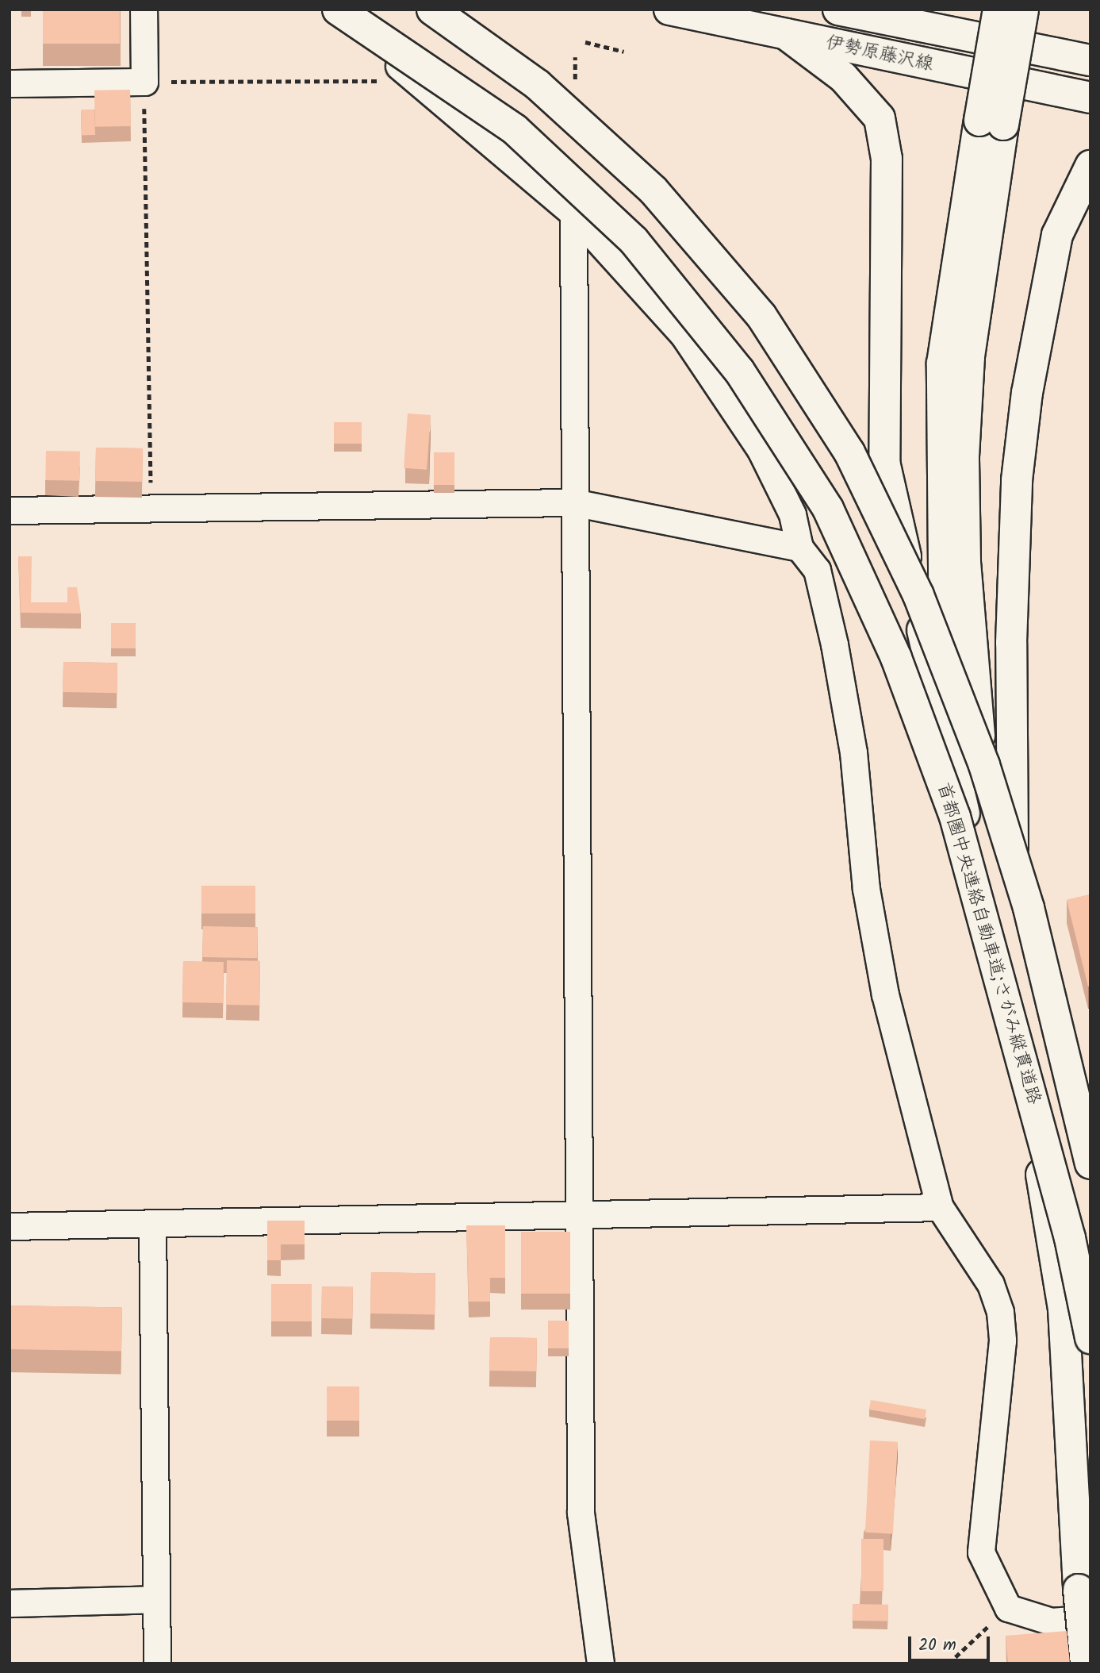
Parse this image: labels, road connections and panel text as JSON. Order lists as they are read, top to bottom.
{
  "streets": {
    "main road": ["伊勢原藤沢線", "首都圏中央連絡自動車道;さがみ縦貫道路"]
  },
  "scale_bar": "20 m"
}
